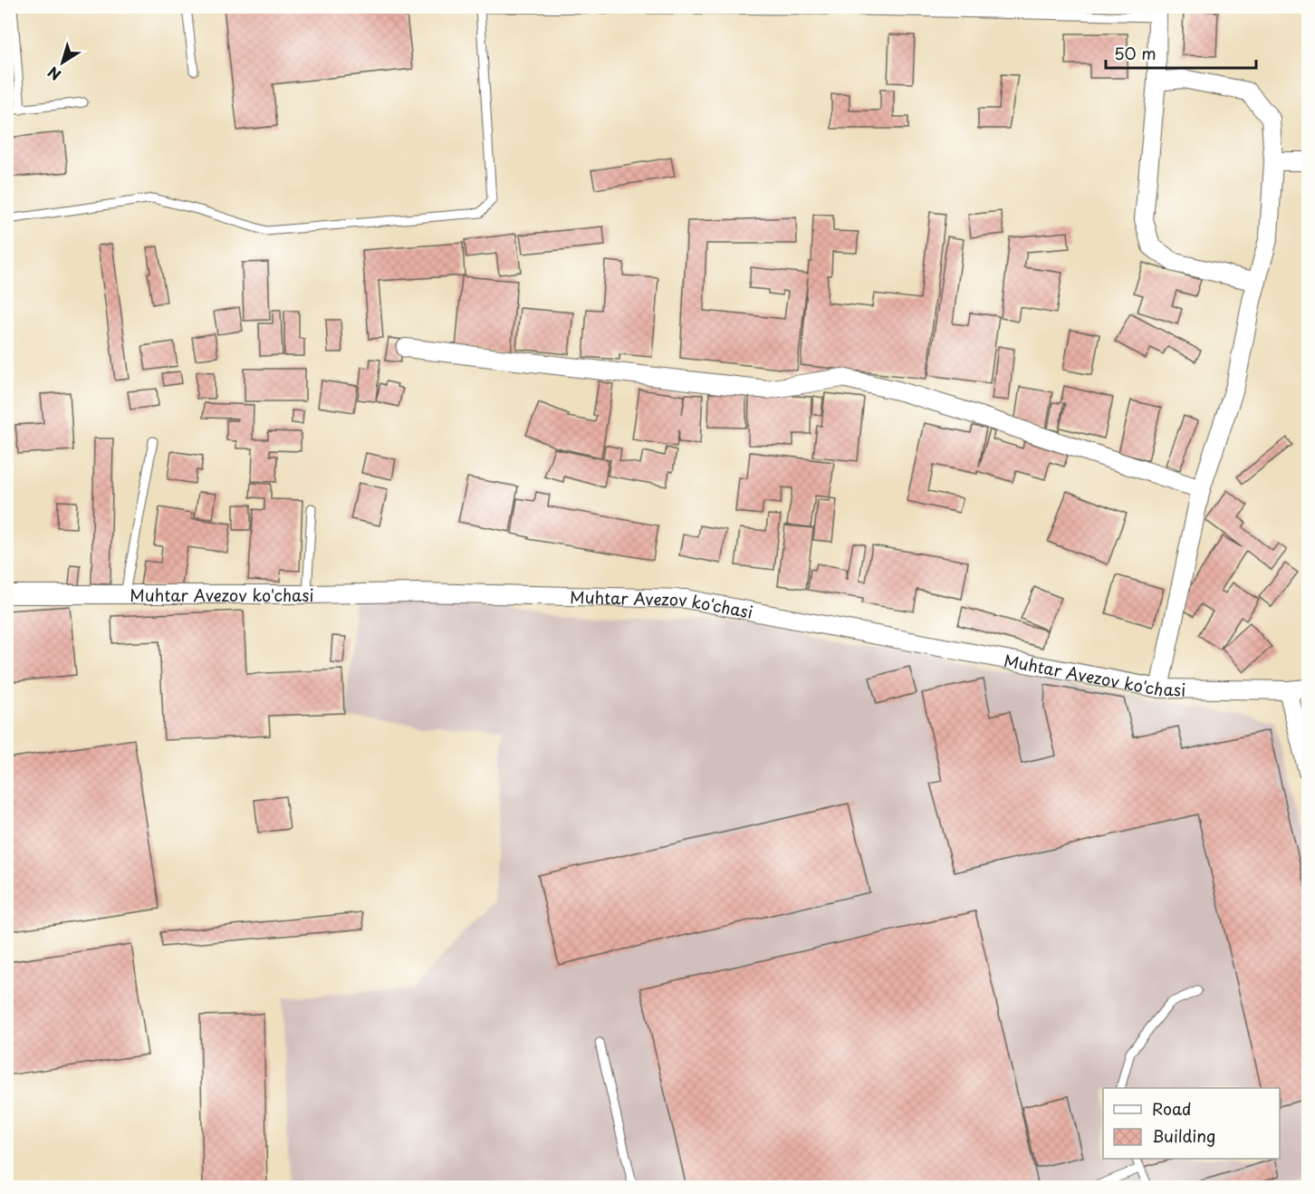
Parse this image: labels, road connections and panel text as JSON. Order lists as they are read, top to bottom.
{
  "streets": {
    "street": ["Muhtar Avezov ko'chasi"]
  },
  "legend": ["Road", "Building"],
  "scale_bar": "50 m",
  "north": "bottom left"
}
